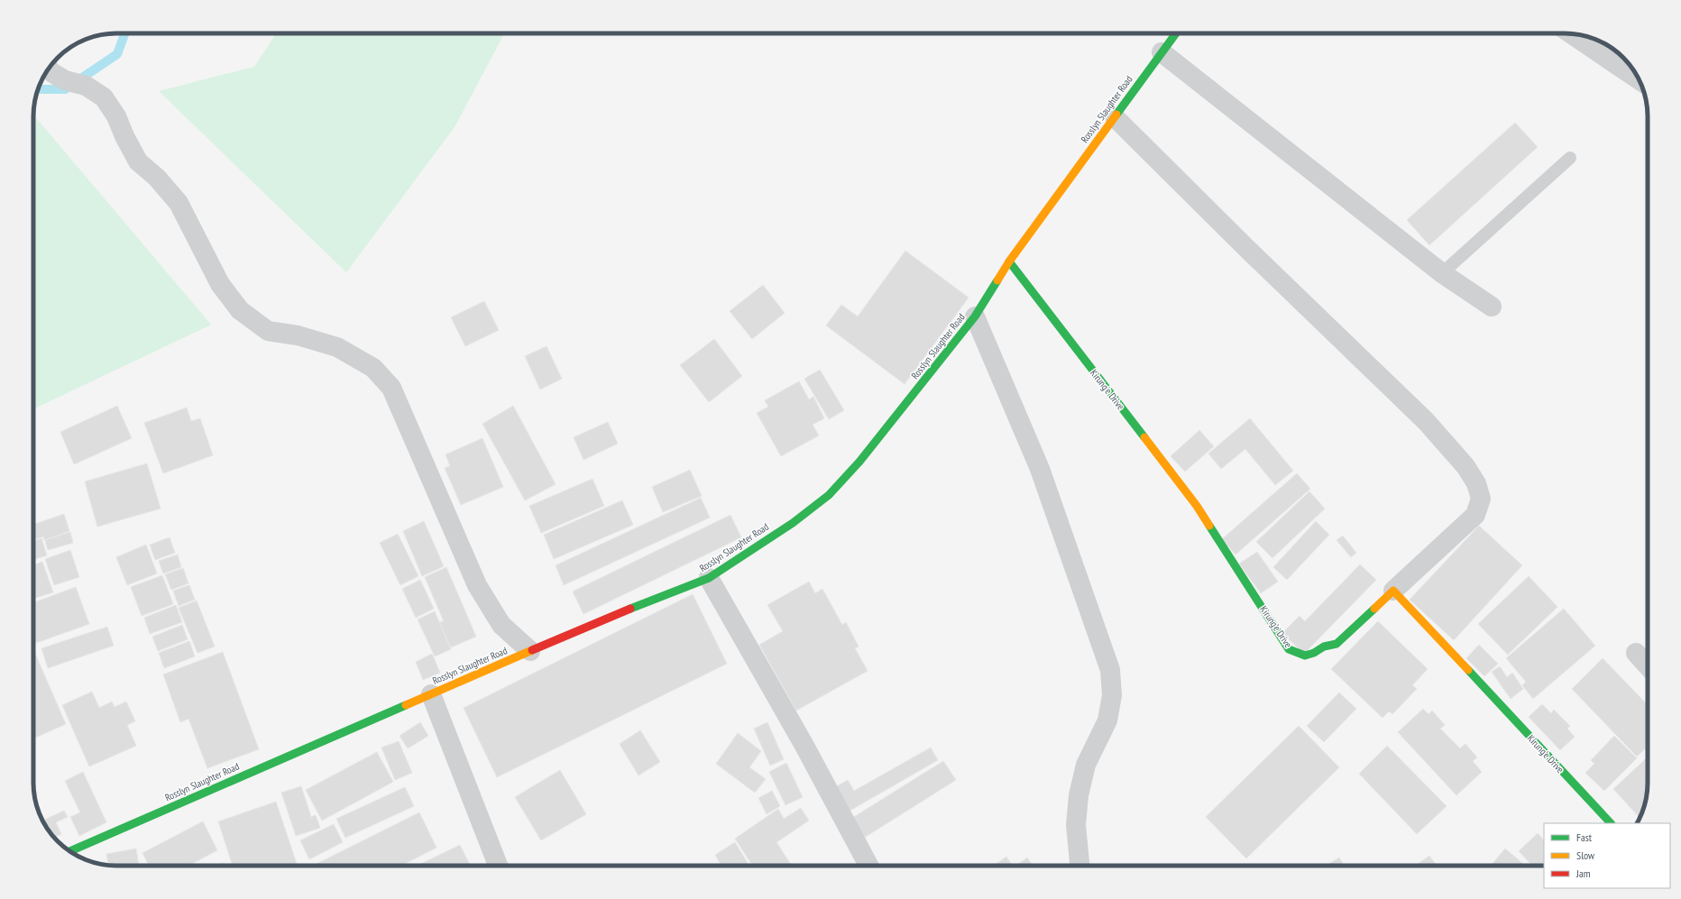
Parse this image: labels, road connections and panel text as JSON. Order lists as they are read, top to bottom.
{
  "streets": {
    "street": ["Rosslyn Slaughter Road", "Kirung'e Drive"]
  },
  "crossings": [
    ["Rosslyn Slaughter Road", "Kirung'e Drive"]
  ],
  "legend": ["Fast", "Slow", "Jam"]
}
